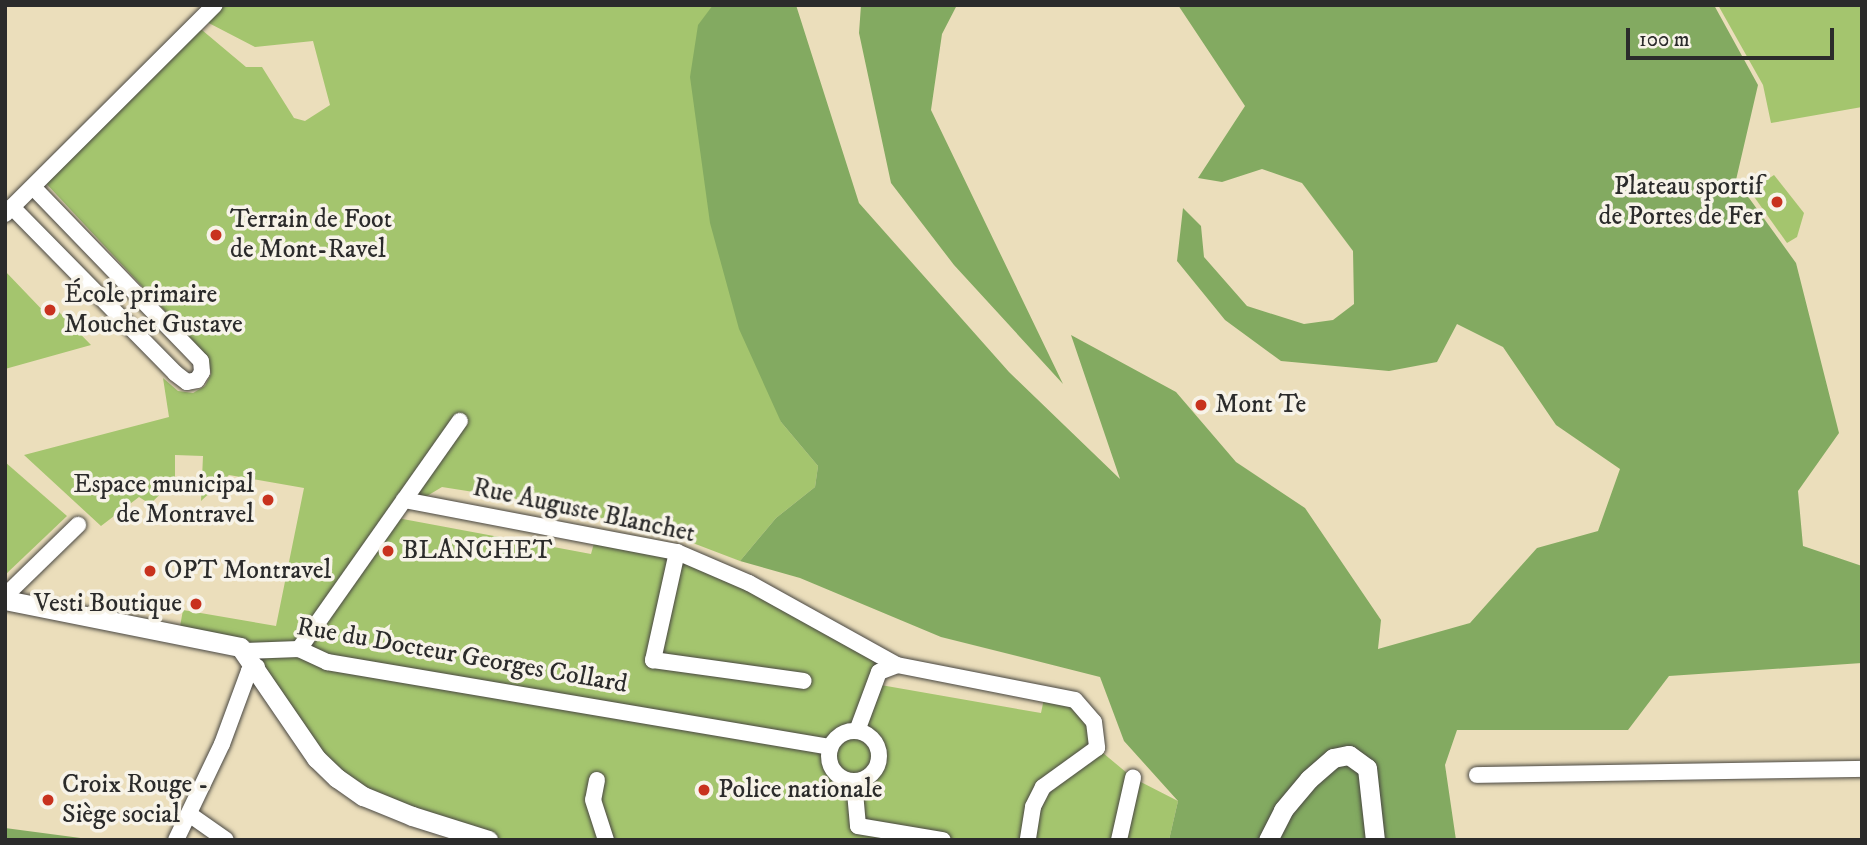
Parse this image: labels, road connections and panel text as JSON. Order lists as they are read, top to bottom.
{
  "streets": {
    "street": ["Rue Auguste Blanchet", "Rue du Docteur Georges Collard"]
  },
  "places": [
    "Plateau sportif de Portes de Fer",
    "Terrain de Foot de Mont-Ravel",
    "École primaire Mouchet Gustave",
    "Mont Te",
    "Espace municipal de Montravel",
    "BLANCHET",
    "OPT Montravel",
    "Vesti Boutique",
    "Police nationale",
    "Croix Rouge - Siège social"
  ],
  "scale_bar": "100 m"
}
